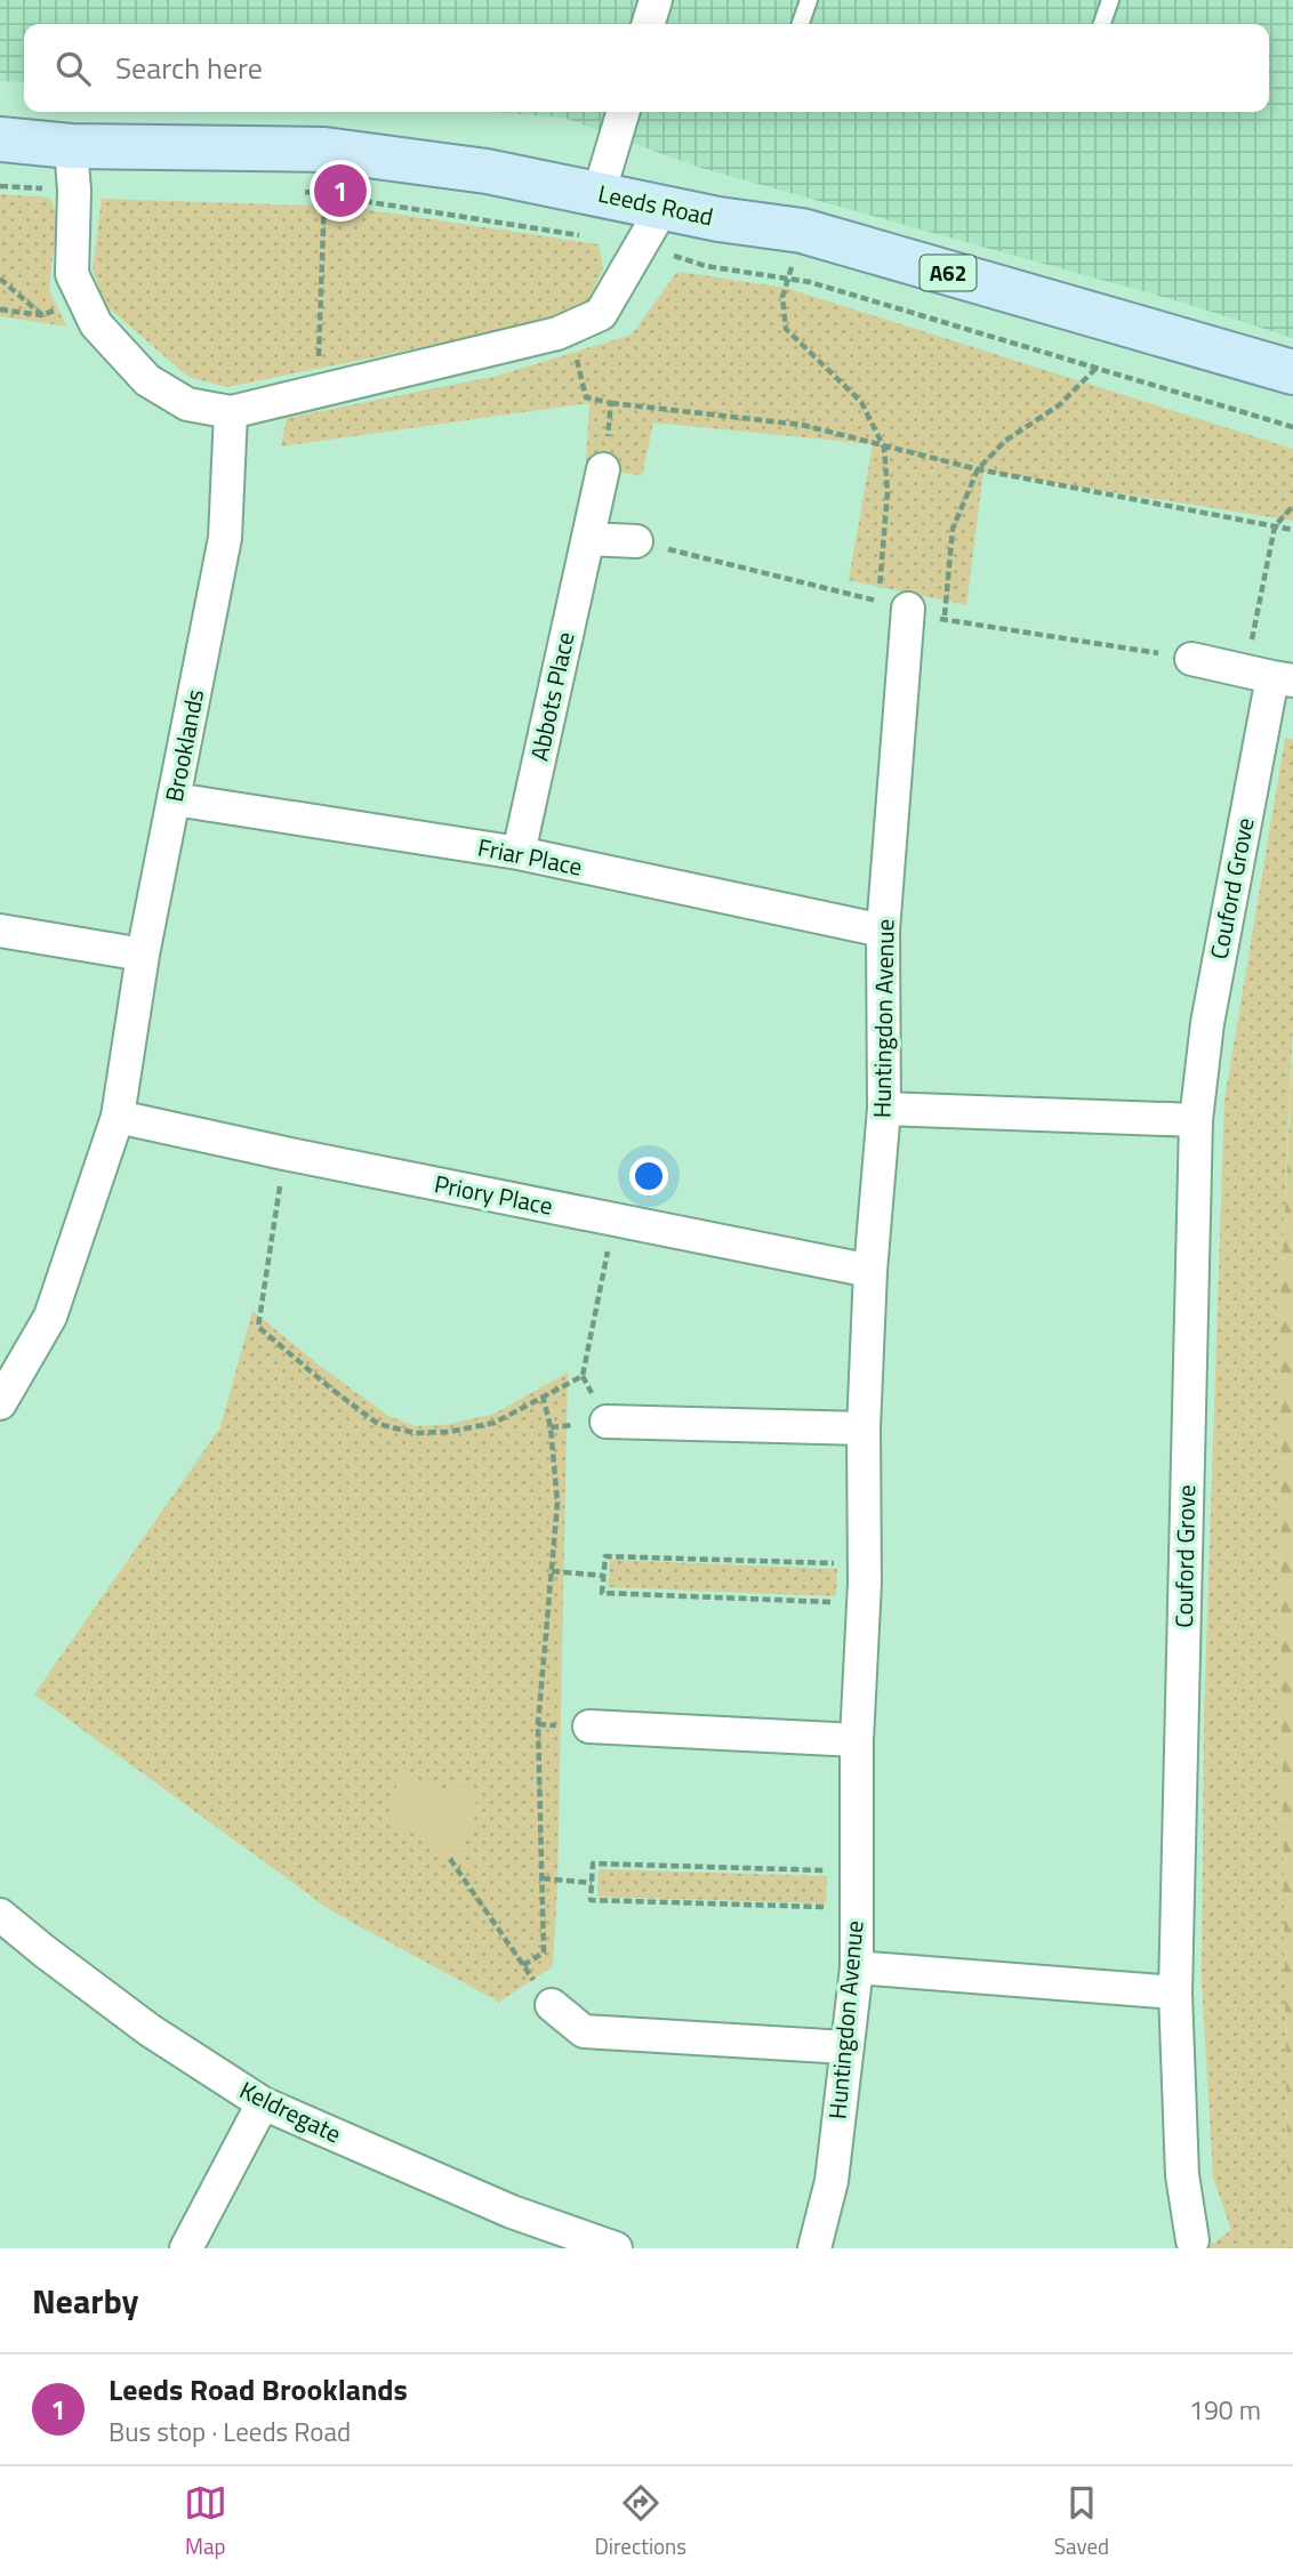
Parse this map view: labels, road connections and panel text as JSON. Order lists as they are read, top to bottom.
{
  "streets": {
    "main road": ["Leeds Road", "A62"],
    "street": [
      "Abbots Place",
      "Brooklands",
      "Friar Place",
      "Couford Grove",
      "Huntingdon Avenue",
      "Priory Place",
      "Keldregate"
    ]
  },
  "crossings": [
    ["Abbots Place", "Friar Place"],
    ["Brooklands", "Friar Place"],
    ["Brooklands", "Priory Place"],
    ["Friar Place", "Huntingdon Avenue"],
    ["Huntingdon Avenue", "Priory Place"]
  ],
  "page": {
    "search": "Search here",
    "pins": "1",
    "heading": "Nearby",
    "list": [
      {
        "mark": "1",
        "name": "Leeds Road Brooklands",
        "note": "Bus stop · Leeds Road",
        "value": "190 m"
      }
    ],
    "nav": ["Map", "Directions", "Saved"]
  }
}
